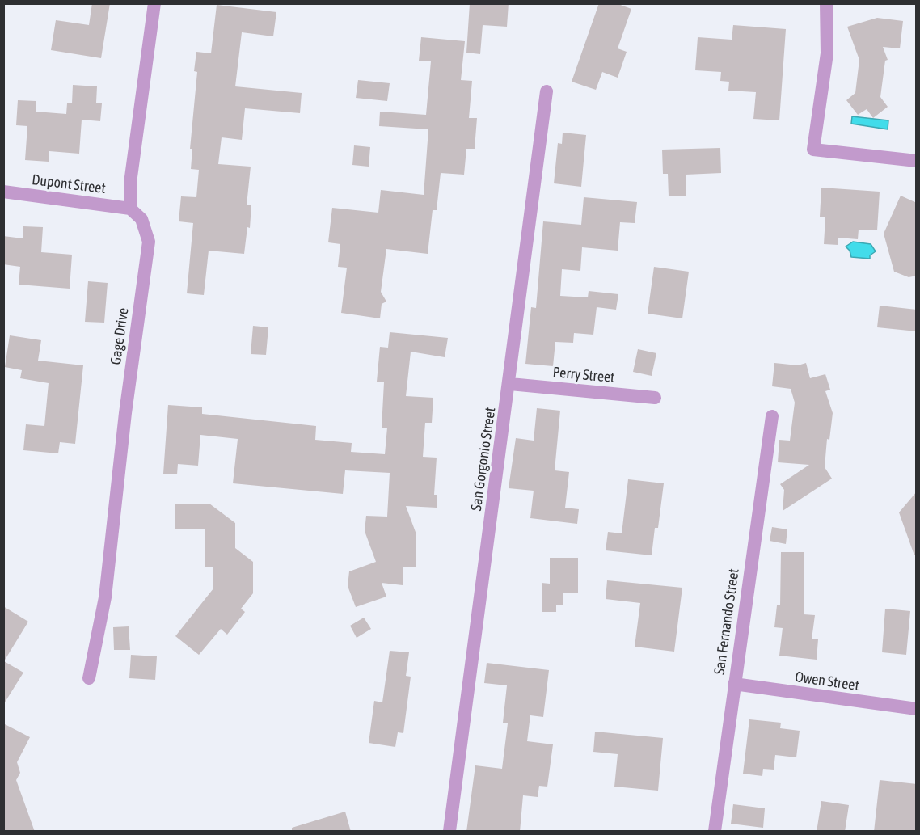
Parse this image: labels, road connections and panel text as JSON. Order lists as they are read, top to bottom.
{
  "streets": {
    "street": [
      "Dupont Street",
      "Gage Drive",
      "Perry Street",
      "San Gorgonio Street",
      "San Fernando Street",
      "Owen Street"
    ]
  },
  "crossings": [
    ["Dupont Street", "Gage Drive"],
    ["Perry Street", "San Gorgonio Street"],
    ["San Fernando Street", "Owen Street"]
  ]
}
